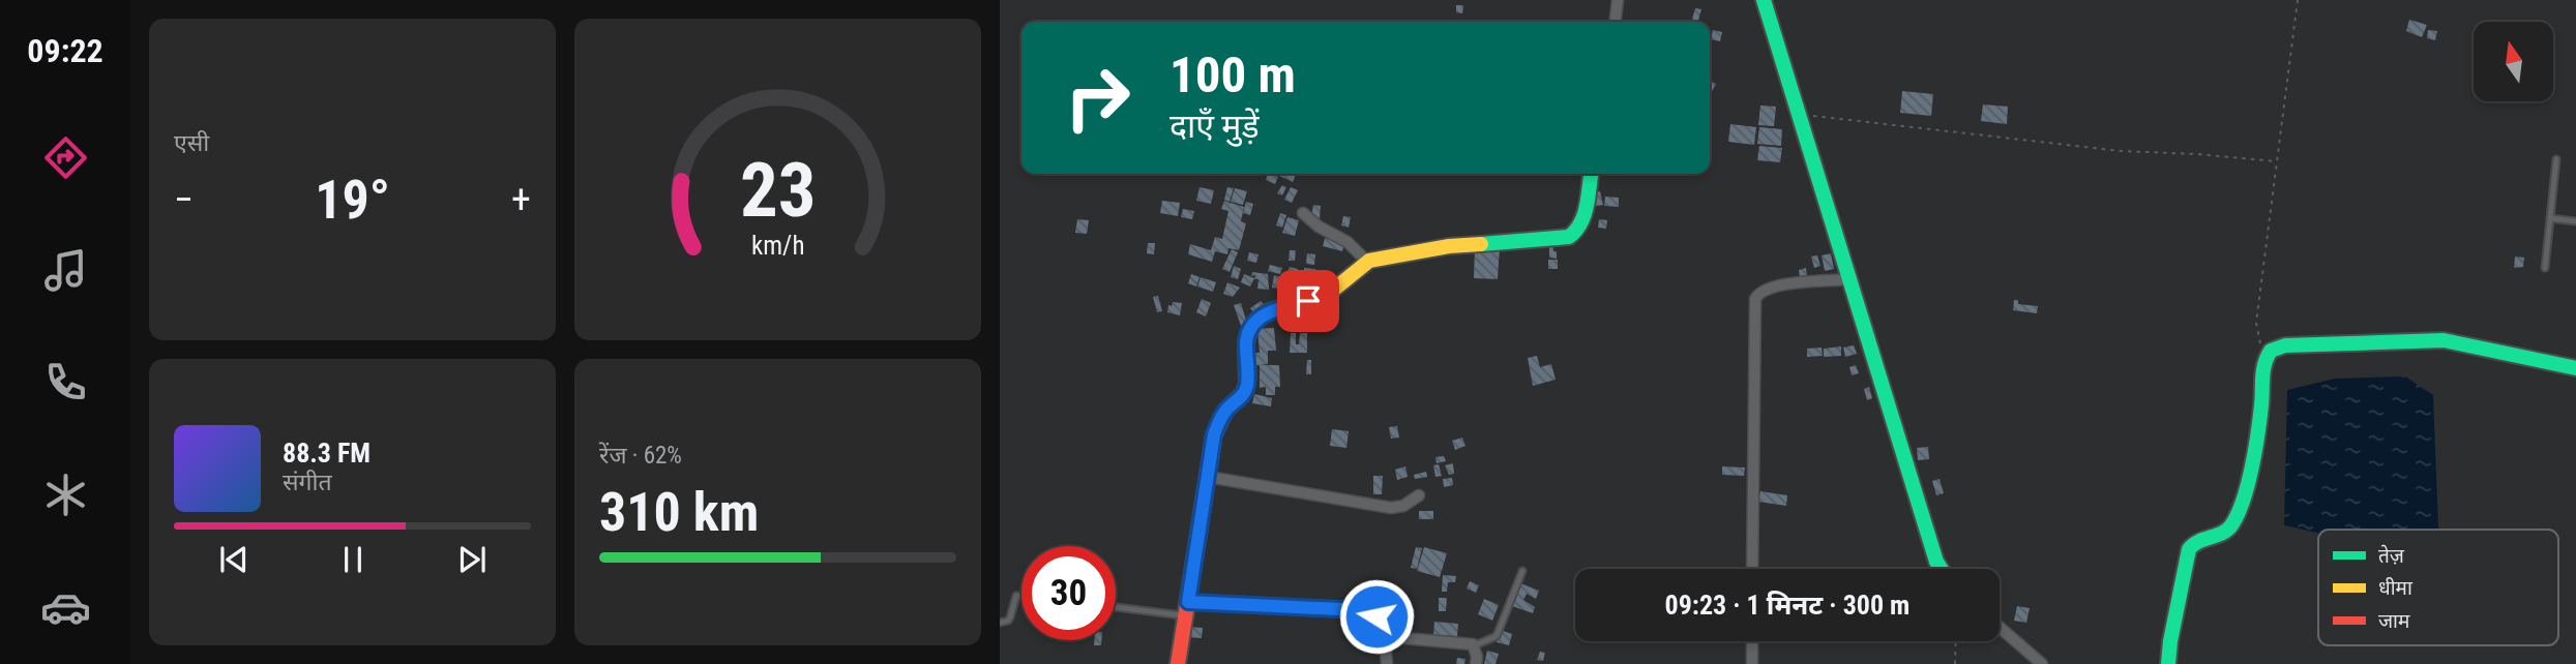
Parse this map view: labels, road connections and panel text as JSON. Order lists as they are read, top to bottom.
{
  "legend": ["तेज़", "धीमा", "जाम"],
  "north": "top",
  "page": {
    "tabs": "09:22",
    "tile": [
      "एसी",
      ["रेंज · 62%", "310 km"]
    ],
    "turn": ["100 m", "दाएँ मुड़ें"],
    "heat": ["−", "19°", "+"],
    "song": ["88.3 FM", "संगीत"],
    "limit": "30",
    "trip": "09:23 · 1 मिनट · 300 m",
    "gauge": ["23", "km/h"]
  }
}
